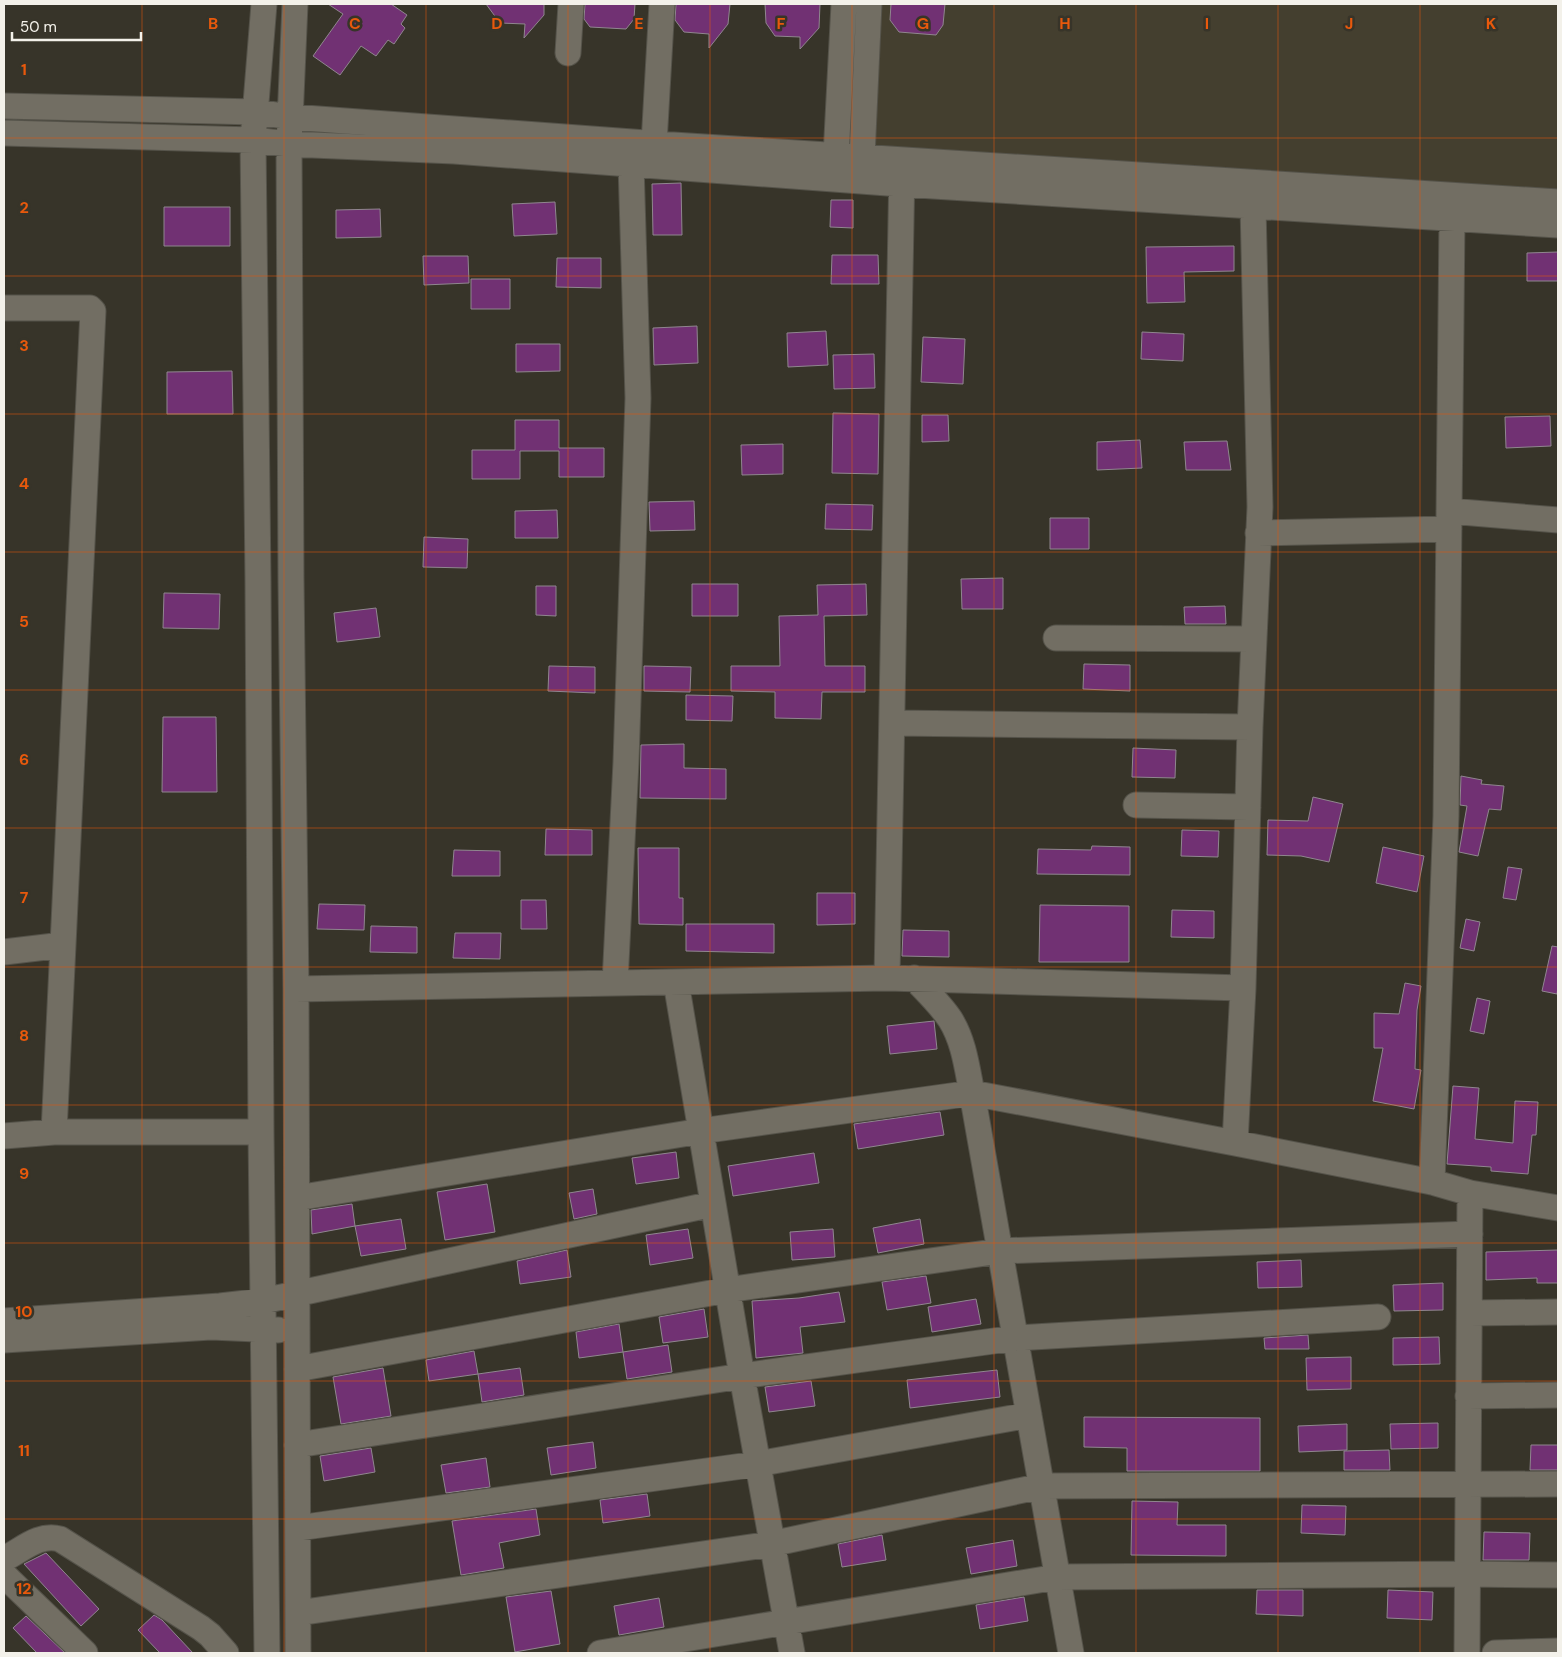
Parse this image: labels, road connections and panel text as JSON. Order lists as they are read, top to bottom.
{
  "scale_bar": "50 m",
  "grid": {
    "columns": [
      "B",
      "C",
      "D",
      "E",
      "F",
      "G",
      "H",
      "I",
      "J",
      "K"
    ],
    "rows": [
      "1",
      "2",
      "3",
      "4",
      "5",
      "6",
      "7",
      "8",
      "9",
      "10",
      "11",
      "12"
    ]
  }
}
